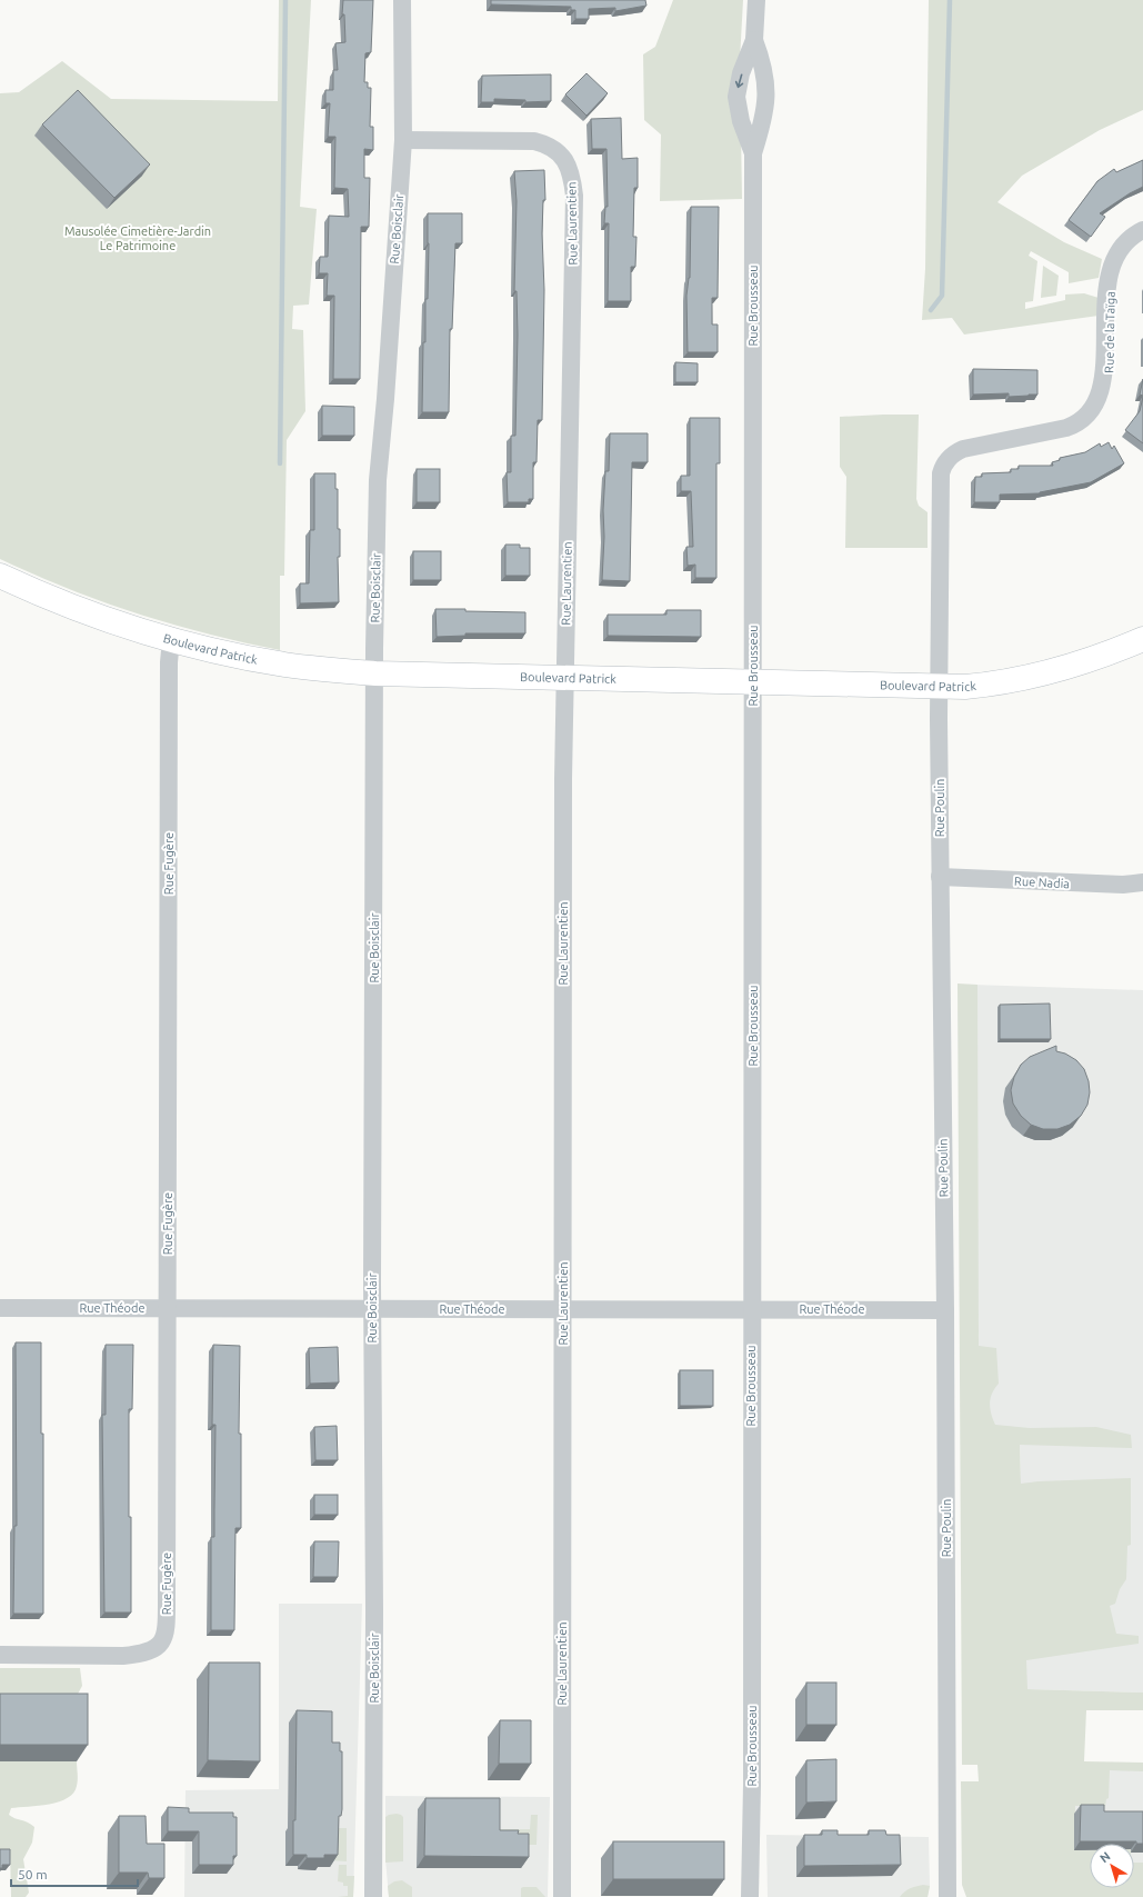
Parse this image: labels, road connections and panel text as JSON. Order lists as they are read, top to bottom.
{
  "streets": {
    "street": [
      "Rue Laurentien",
      "Rue Boisclair",
      "Rue Brousseau",
      "Rue de la Taïga",
      "Boulevard Patrick",
      "Rue Poulin",
      "Rue Fugère",
      "Rue Nadia",
      "Rue Théode"
    ]
  },
  "crossings": [
    ["Rue Laurentien", "Rue Boisclair"],
    ["Rue Laurentien", "Boulevard Patrick"],
    ["Rue Laurentien", "Rue Théode"],
    ["Rue Boisclair", "Boulevard Patrick"],
    ["Rue Boisclair", "Rue Théode"],
    ["Rue Brousseau", "Boulevard Patrick"],
    ["Rue Brousseau", "Rue Théode"],
    ["Rue de la Taïga", "Rue Poulin"],
    ["Boulevard Patrick", "Rue Poulin"],
    ["Boulevard Patrick", "Rue Fugère"],
    ["Rue Poulin", "Rue Nadia"],
    ["Rue Poulin", "Rue Théode"],
    ["Rue Fugère", "Rue Théode"]
  ],
  "parks": ["Mausolée Cimetière-Jardin Le Patrimoine"],
  "scale_bar": "50 m",
  "north": "top left"
}
